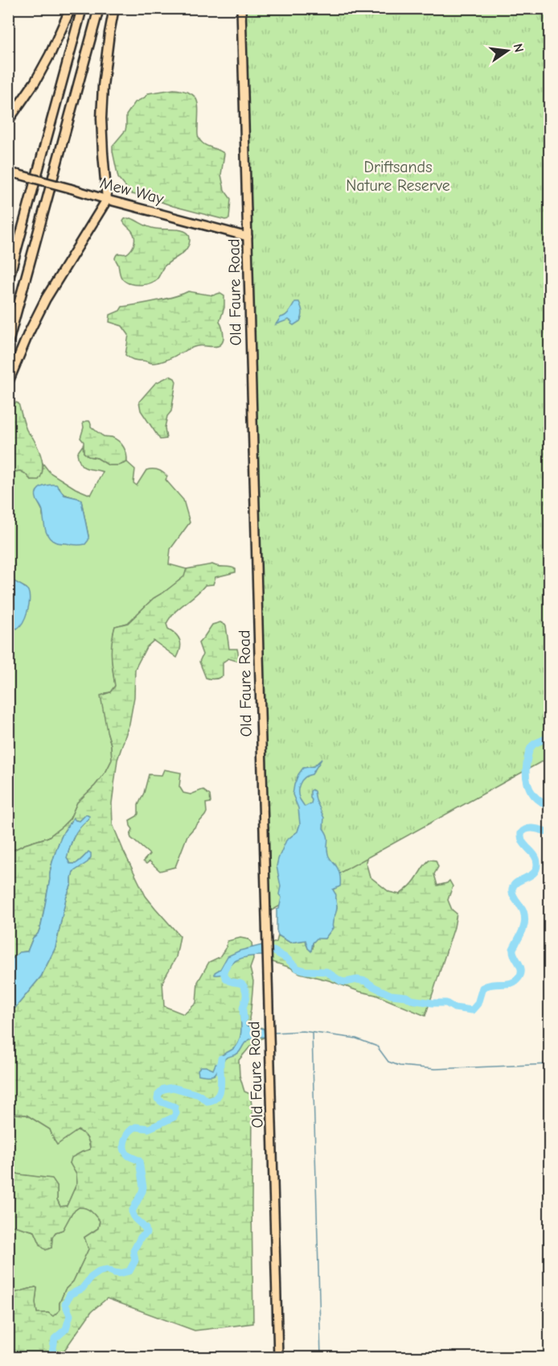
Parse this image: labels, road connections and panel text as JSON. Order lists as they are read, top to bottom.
{
  "streets": {
    "main road": ["Mew Way", "Old Faure Road"]
  },
  "crossings": [
    ["Mew Way", "Old Faure Road"]
  ],
  "parks": ["Driftsands Nature Reserve"],
  "north": "right"
}
